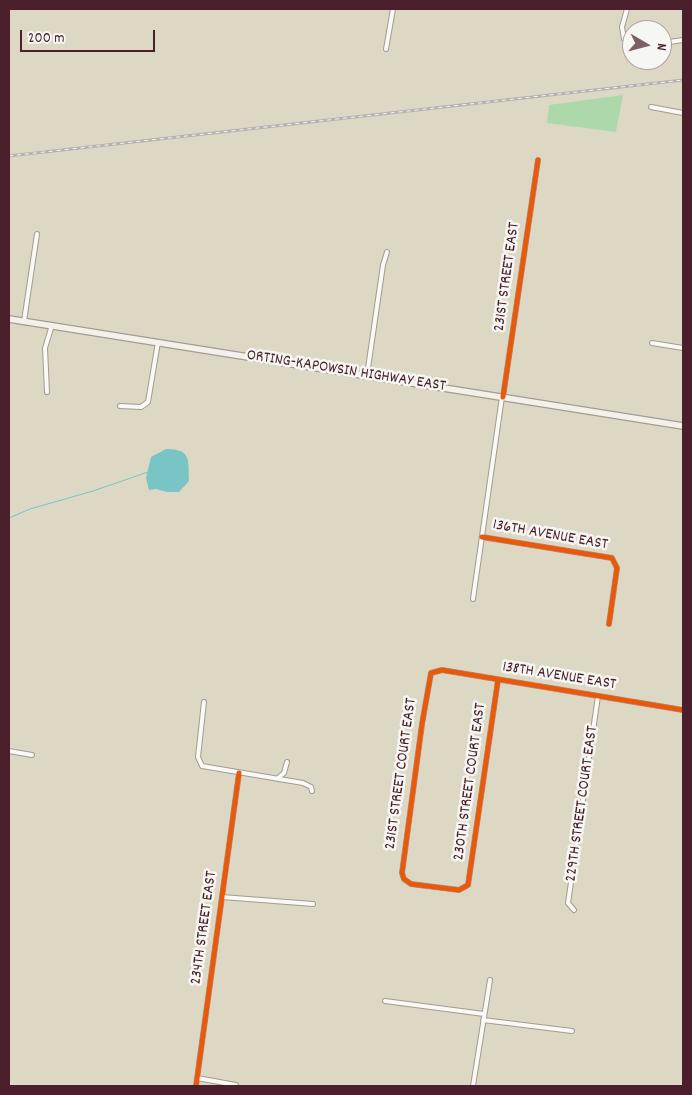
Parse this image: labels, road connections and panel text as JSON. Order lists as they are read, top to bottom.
{
  "streets": {
    "main road": ["ORTING-KAPOWSIN HIGHWAY EAST"],
    "street": [
      "231ST STREET EAST",
      "136TH AVENUE EAST",
      "138TH AVENUE EAST",
      "231ST STREET COURT EAST",
      "230TH STREET COURT EAST",
      "229TH STREET COURT EAST",
      "234TH STREET EAST"
    ]
  },
  "crossings": [
    ["231ST STREET EAST", "ORTING-KAPOWSIN HIGHWAY EAST"],
    ["231ST STREET EAST", "136TH AVENUE EAST"],
    ["138TH AVENUE EAST", "231ST STREET COURT EAST"],
    ["138TH AVENUE EAST", "230TH STREET COURT EAST"],
    ["138TH AVENUE EAST", "229TH STREET COURT EAST"],
    ["231ST STREET COURT EAST", "230TH STREET COURT EAST"]
  ],
  "scale_bar": "200 m",
  "north": "right"
}
